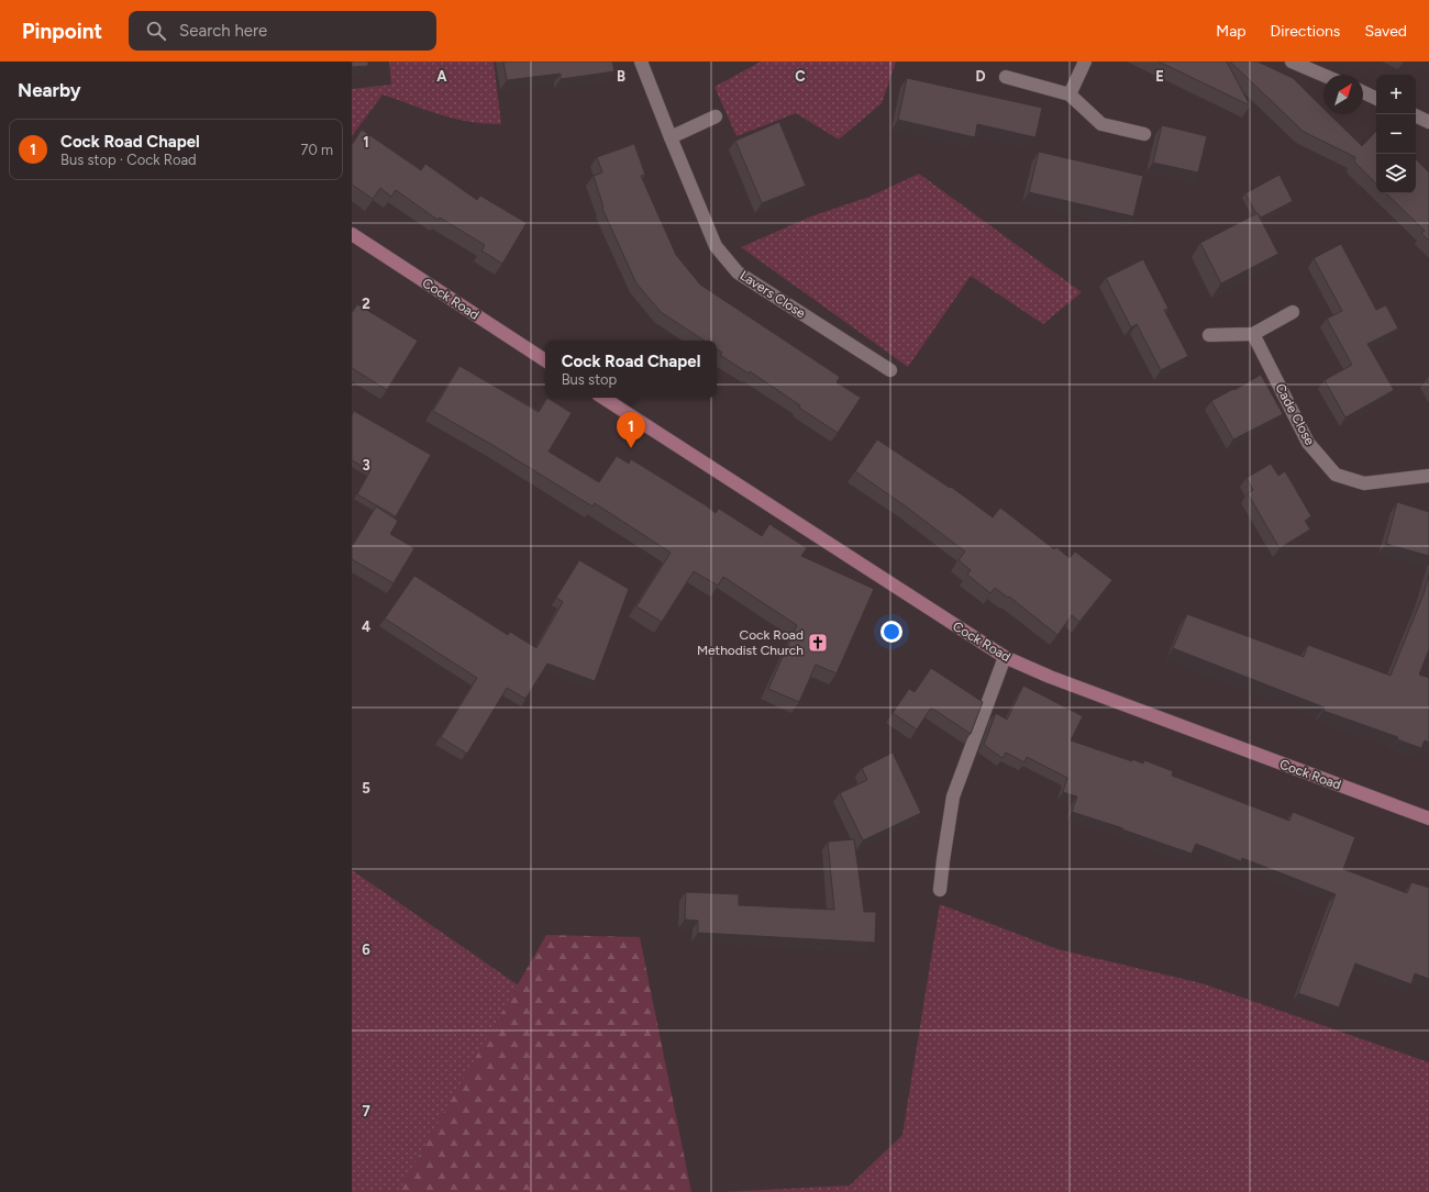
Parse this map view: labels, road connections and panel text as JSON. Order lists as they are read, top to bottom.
{
  "streets": {
    "street": ["Lavers Close", "Cock Road", "Cade Close"]
  },
  "places": {
    "church": ["Cock Road Methodist Church"]
  },
  "north": "top right",
  "page": {
    "header": "Pinpoint",
    "search": "Search here",
    "nav": ["Map", "Directions", "Saved"],
    "heading": "Nearby",
    "map_buttons": ["+", "−"],
    "list": [
      {
        "mark": "1",
        "name": "Cock Road Chapel",
        "note": "Bus stop · Cock Road",
        "value": "70 m"
      }
    ],
    "popup": ["Cock Road Chapel", "Bus stop"],
    "pins": "1"
  },
  "grid": {
    "columns": [
      "A",
      "B",
      "C",
      "D",
      "E"
    ],
    "rows": [
      "1",
      "2",
      "3",
      "4",
      "5",
      "6",
      "7"
    ]
  }
}
